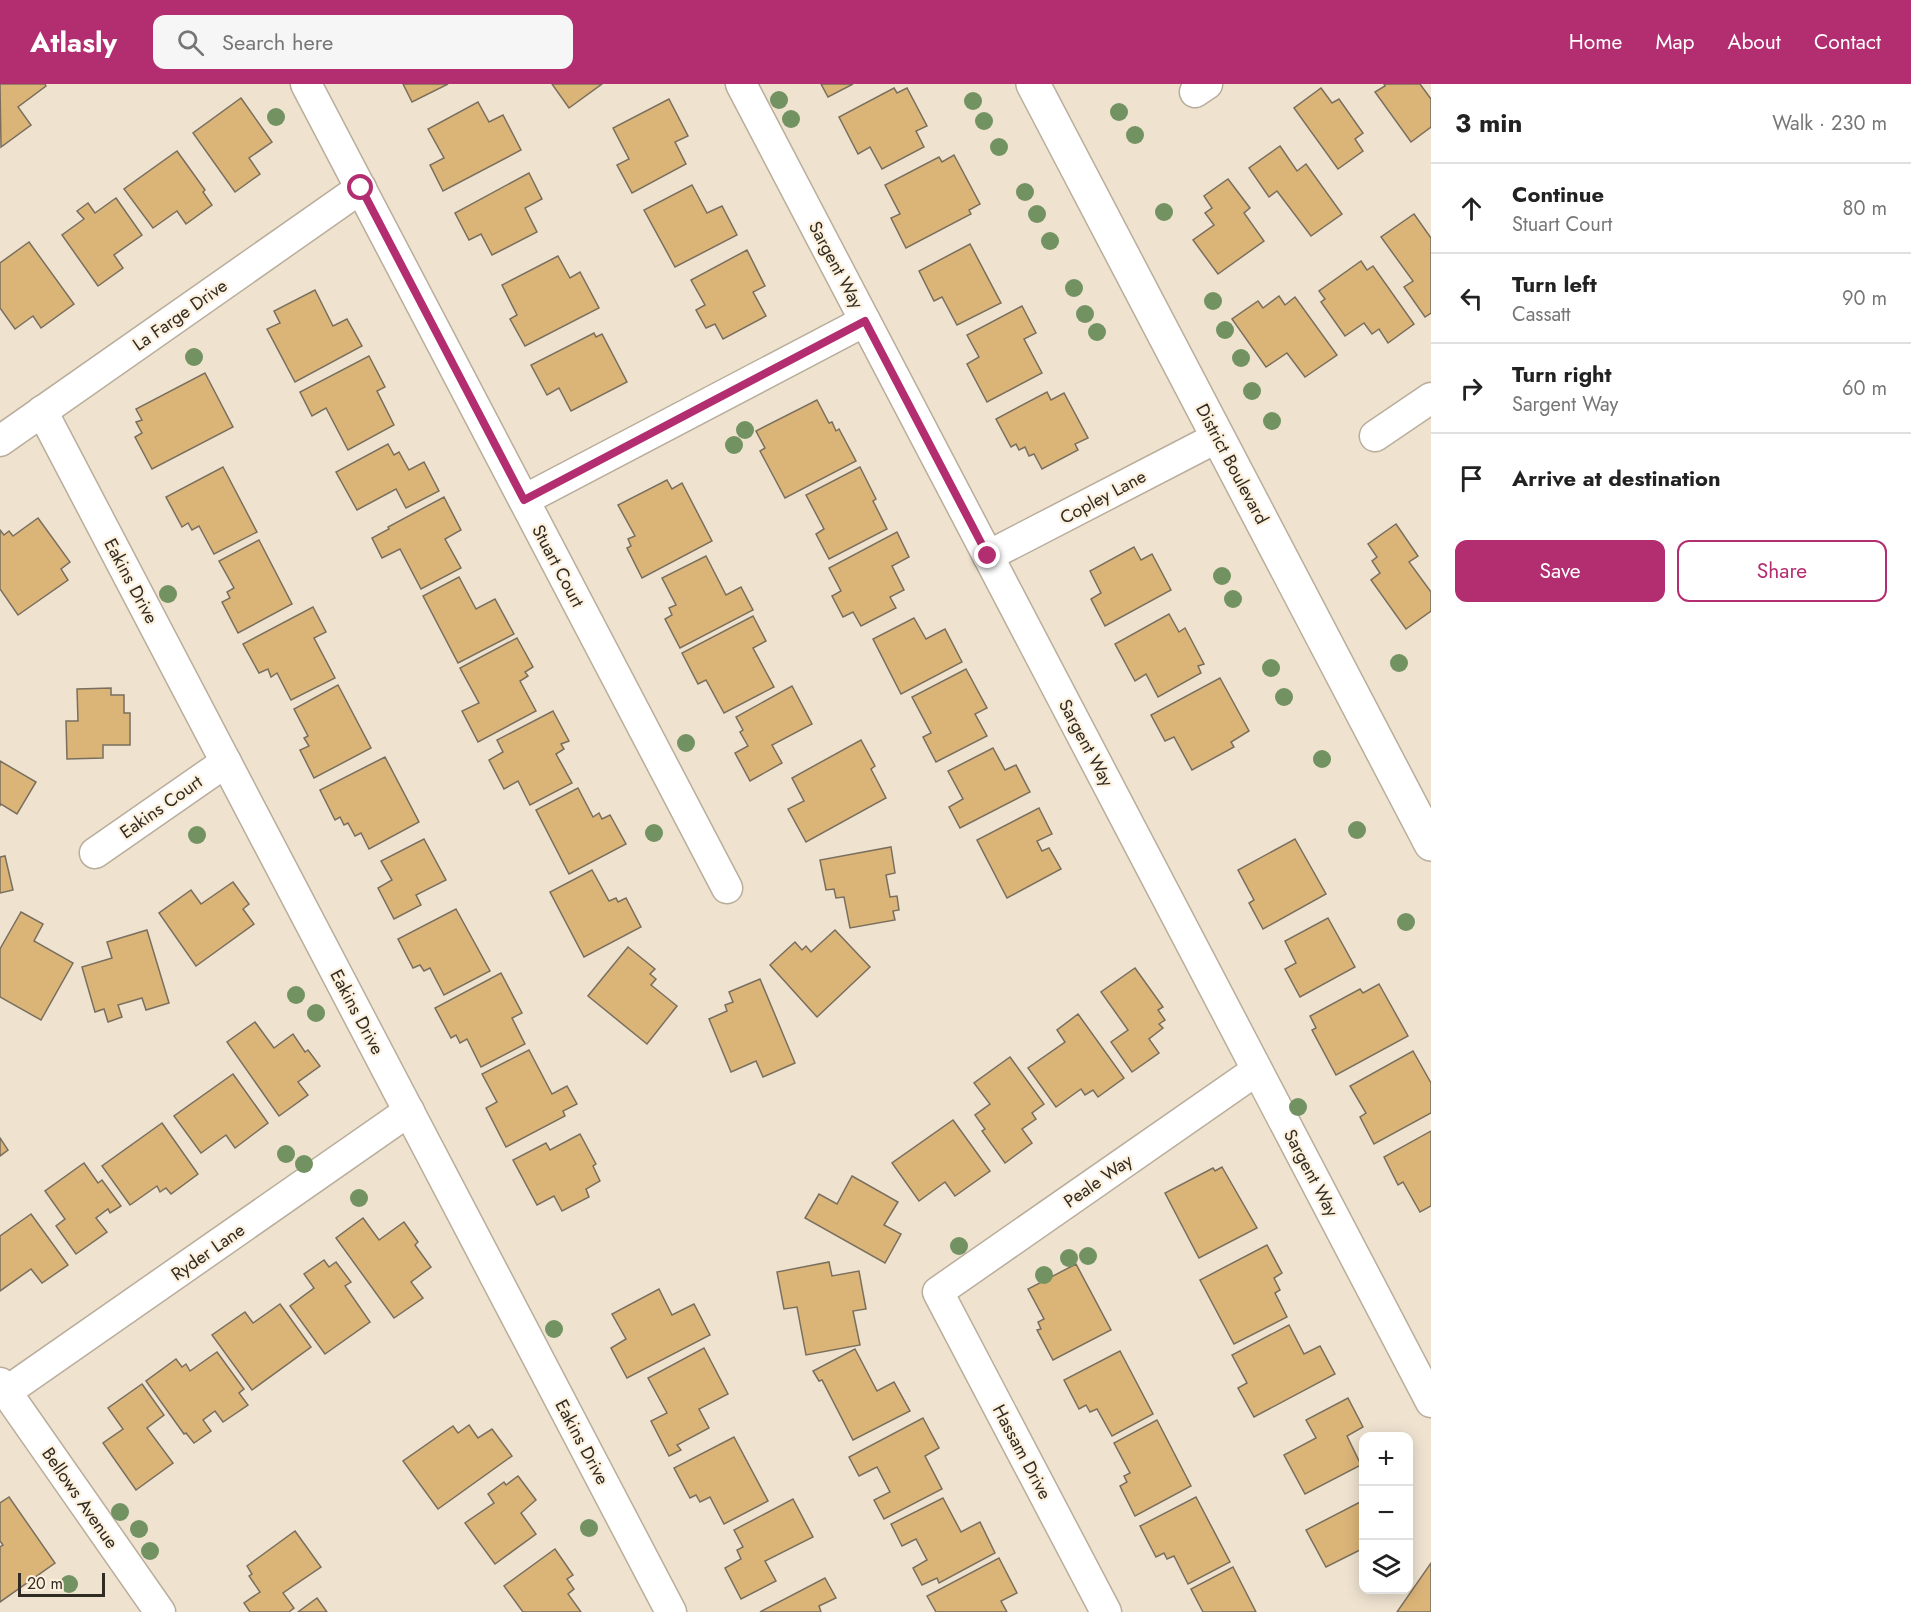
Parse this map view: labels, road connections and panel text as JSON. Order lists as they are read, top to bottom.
{
  "streets": {
    "street": [
      "Sargent Way",
      "La Farge Drive",
      "District Boulevard",
      "Copley Lane",
      "Stuart Court",
      "Eakins Drive",
      "Eakins Court",
      "Peale Way",
      "Ryder Lane",
      "Hassam Drive",
      "Bellows Avenue"
    ]
  },
  "crossings": [
    ["Sargent Way", "Copley Lane"],
    ["Sargent Way", "Peale Way"],
    ["La Farge Drive", "Stuart Court"],
    ["La Farge Drive", "Eakins Drive"],
    ["District Boulevard", "Copley Lane"],
    ["Eakins Drive", "Eakins Court"],
    ["Eakins Drive", "Ryder Lane"],
    ["Peale Way", "Hassam Drive"],
    ["Ryder Lane", "Bellows Avenue"]
  ],
  "scale_bar": "20 m",
  "page": {
    "header": "Atlasly",
    "search": "Search here",
    "nav": [
      "Home",
      "Map",
      "About",
      "Contact"
    ],
    "heading": ["3 min", "Walk · 230 m"],
    "list": [
      ["Continue", "Stuart Court", "80 m"],
      ["Turn left", "Cassatt", "90 m"],
      ["Turn right", "Sargent Way", "60 m"],
      "Arrive at destination"
    ],
    "buttons": ["Save", "Share"],
    "map_buttons": ["+", "−"],
    "scale": "20 m"
  }
}
